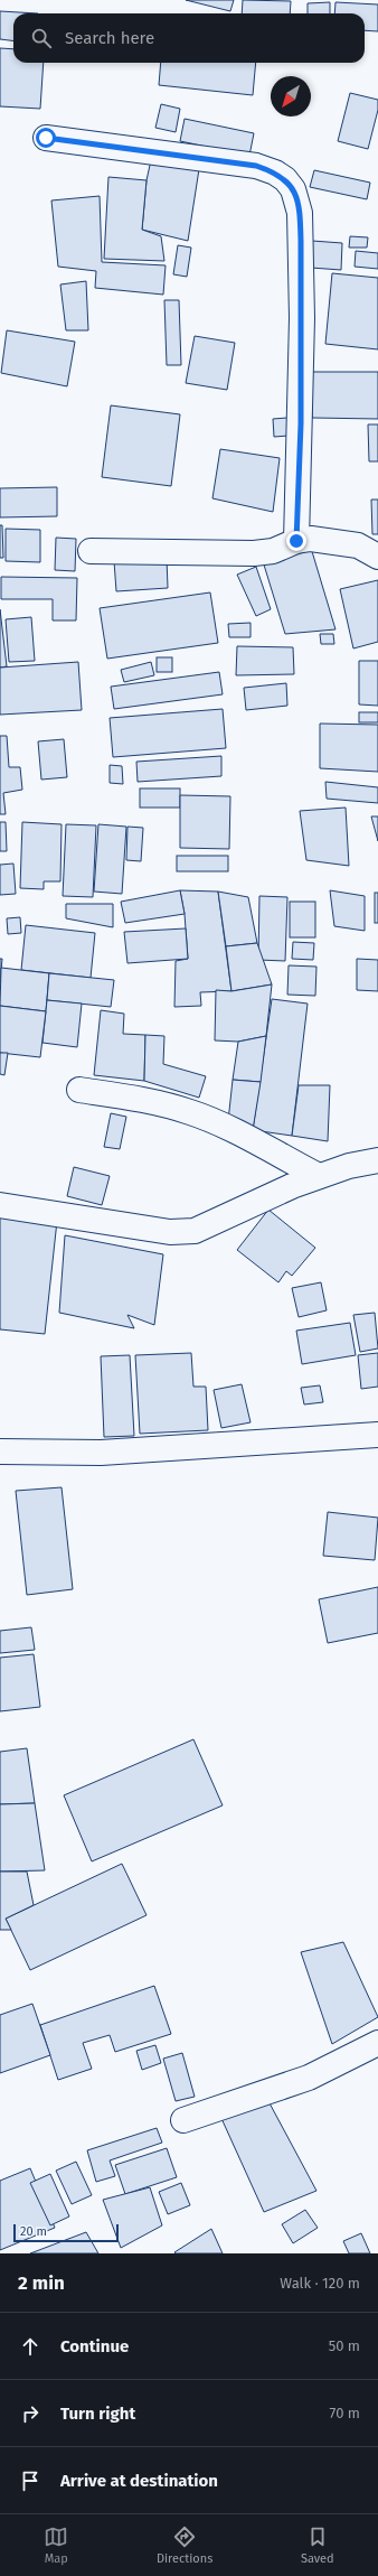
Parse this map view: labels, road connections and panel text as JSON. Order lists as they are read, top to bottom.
{
  "scale_bar": "20 m",
  "north": "bottom left",
  "page": {
    "search": "Search here",
    "scale": "20 m",
    "heading": ["2 min", "Walk · 120 m"],
    "list": [
      ["Continue", "50 m"],
      ["Turn right", "70 m"],
      "Arrive at destination"
    ],
    "nav": ["Map", "Directions", "Saved"]
  }
}
